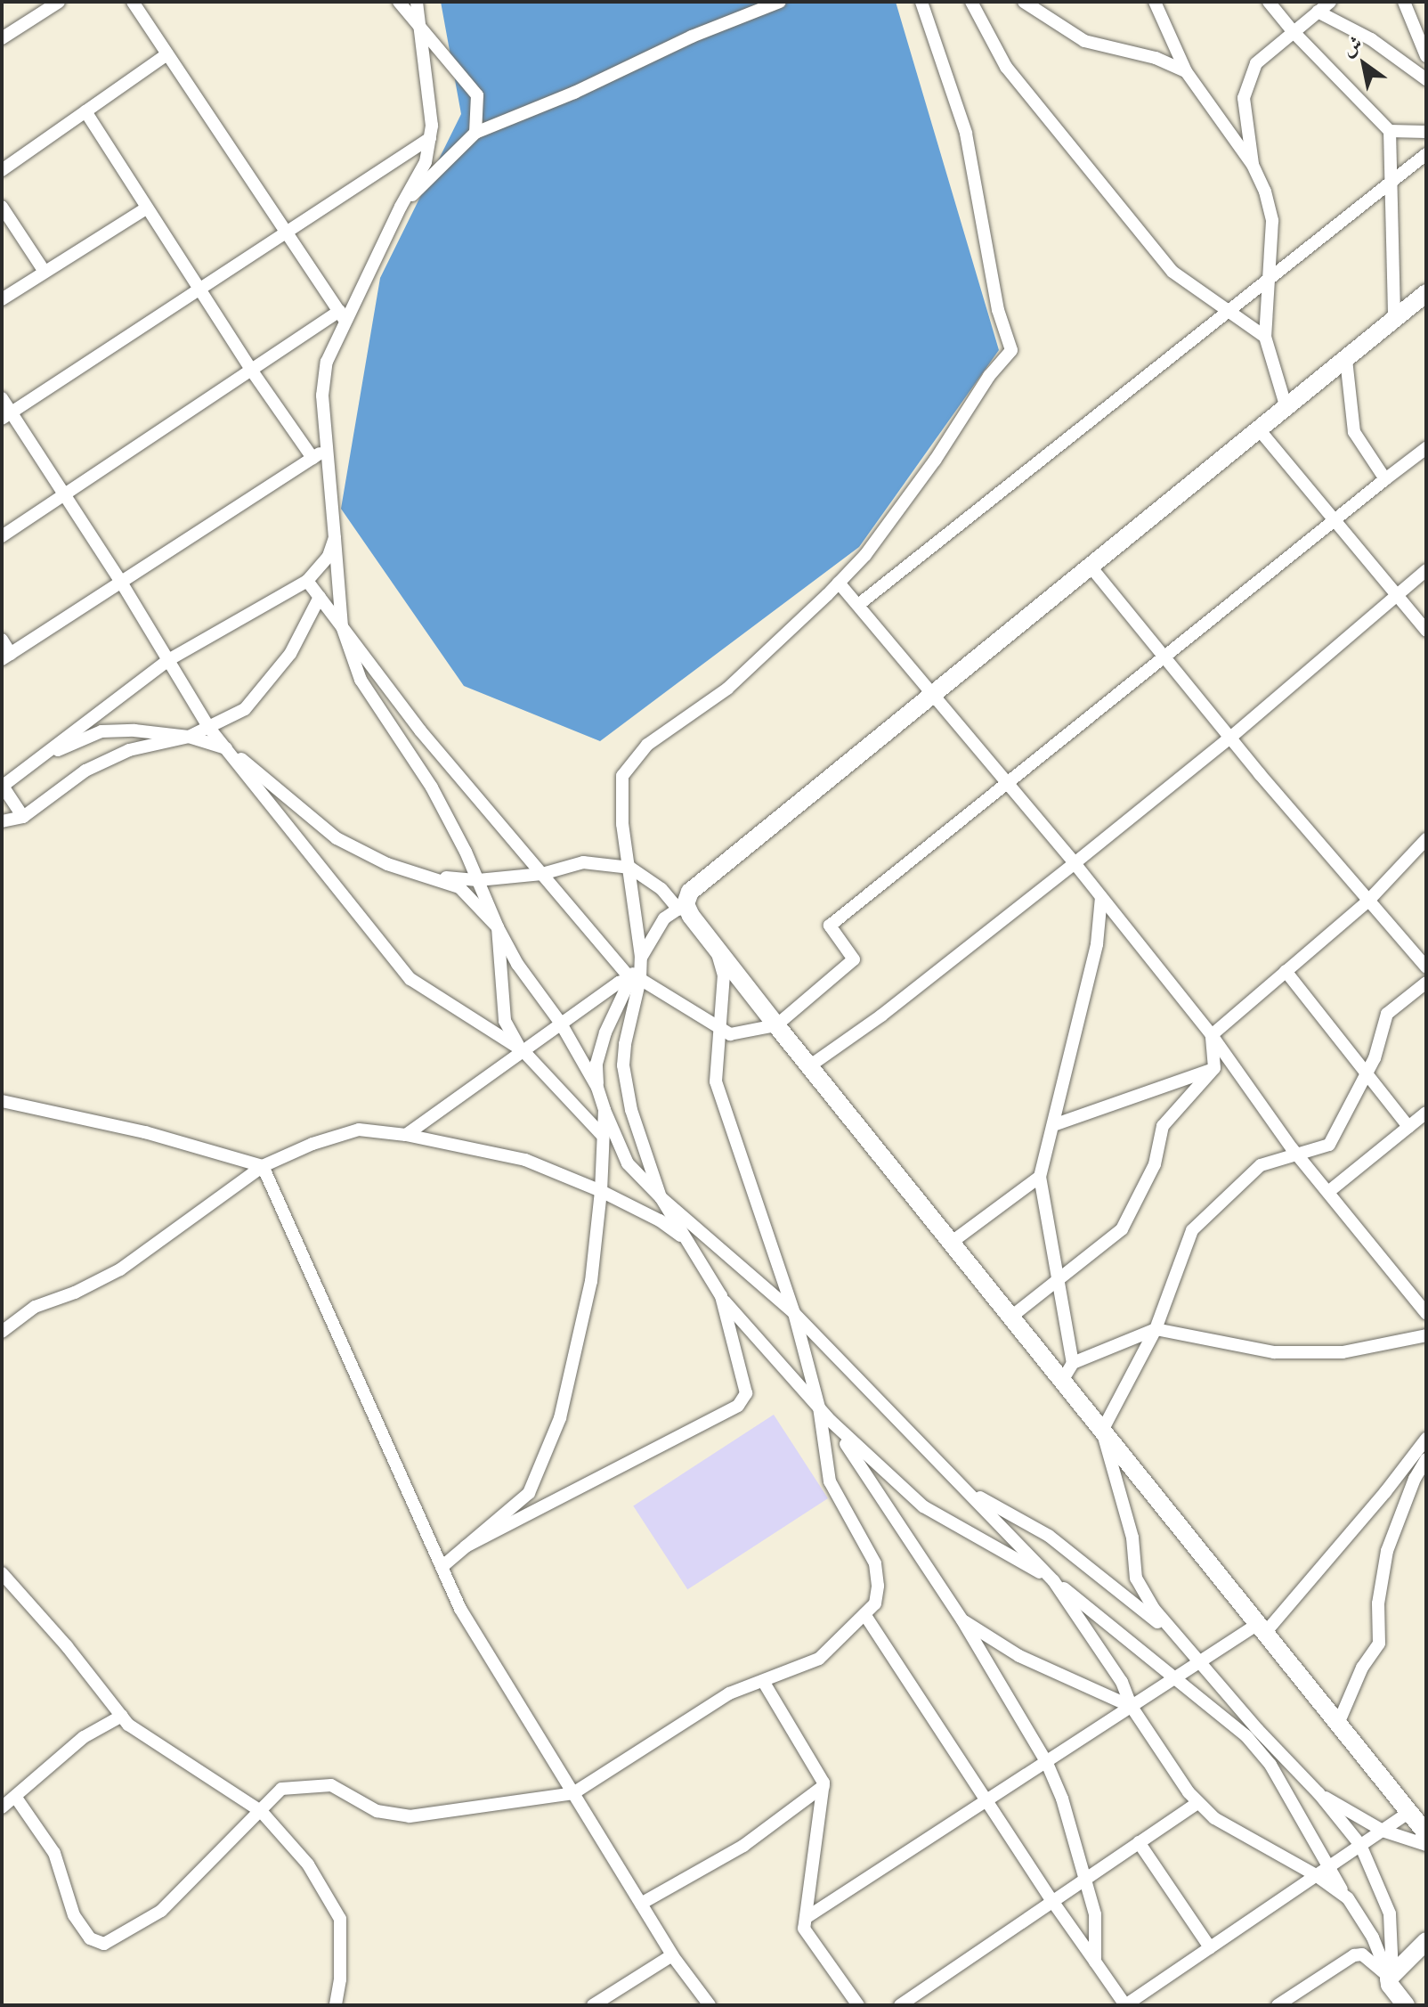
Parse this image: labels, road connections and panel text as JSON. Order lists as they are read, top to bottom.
{
  "north": "top left"
}
